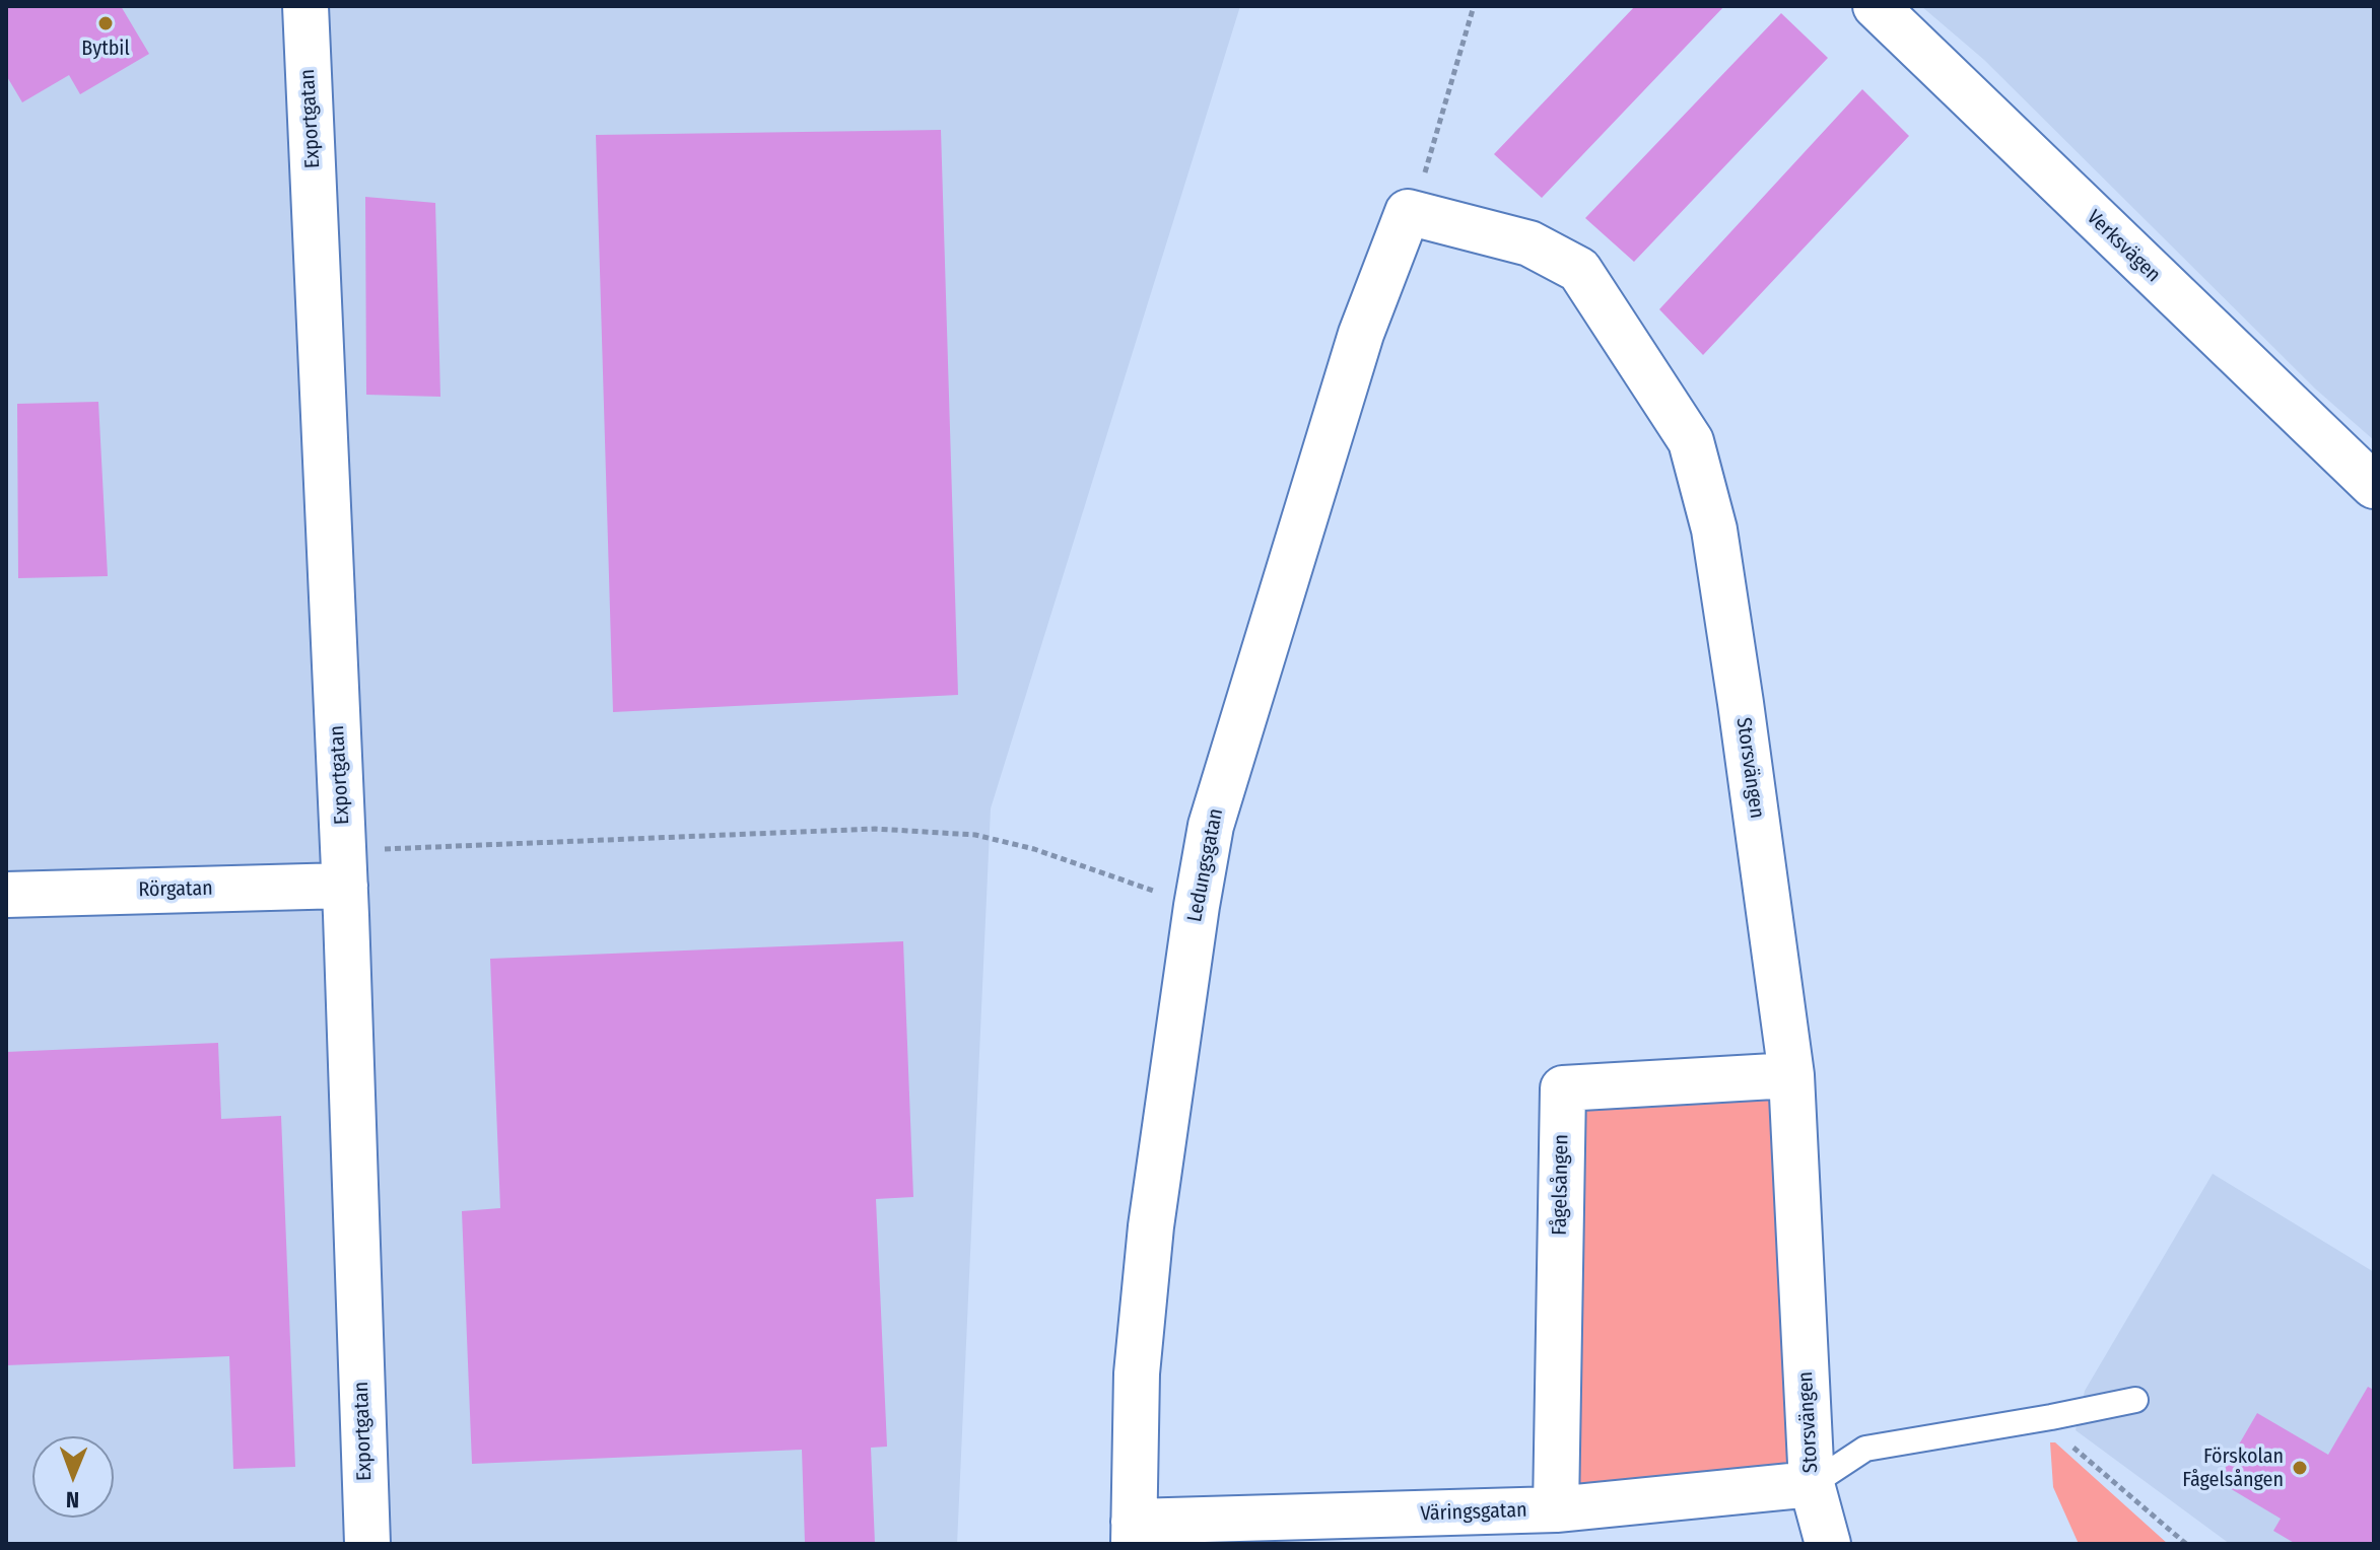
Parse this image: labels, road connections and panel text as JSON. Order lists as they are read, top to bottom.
{
  "streets": {
    "street": [
      "Exportgatan",
      "Verksvägen",
      "Storsvängen",
      "Ledungsgatan",
      "Rörgatan",
      "Fågelsången",
      "Väringsgatan"
    ]
  },
  "crossings": [
    ["Exportgatan", "Rörgatan"],
    ["Storsvängen", "Ledungsgatan"],
    ["Storsvängen", "Fågelsången"],
    ["Storsvängen", "Väringsgatan"],
    ["Ledungsgatan", "Väringsgatan"],
    ["Fågelsången", "Väringsgatan"]
  ],
  "places": ["Bytbil", "Förskolan Fågelsången"],
  "north": "bottom"
}
